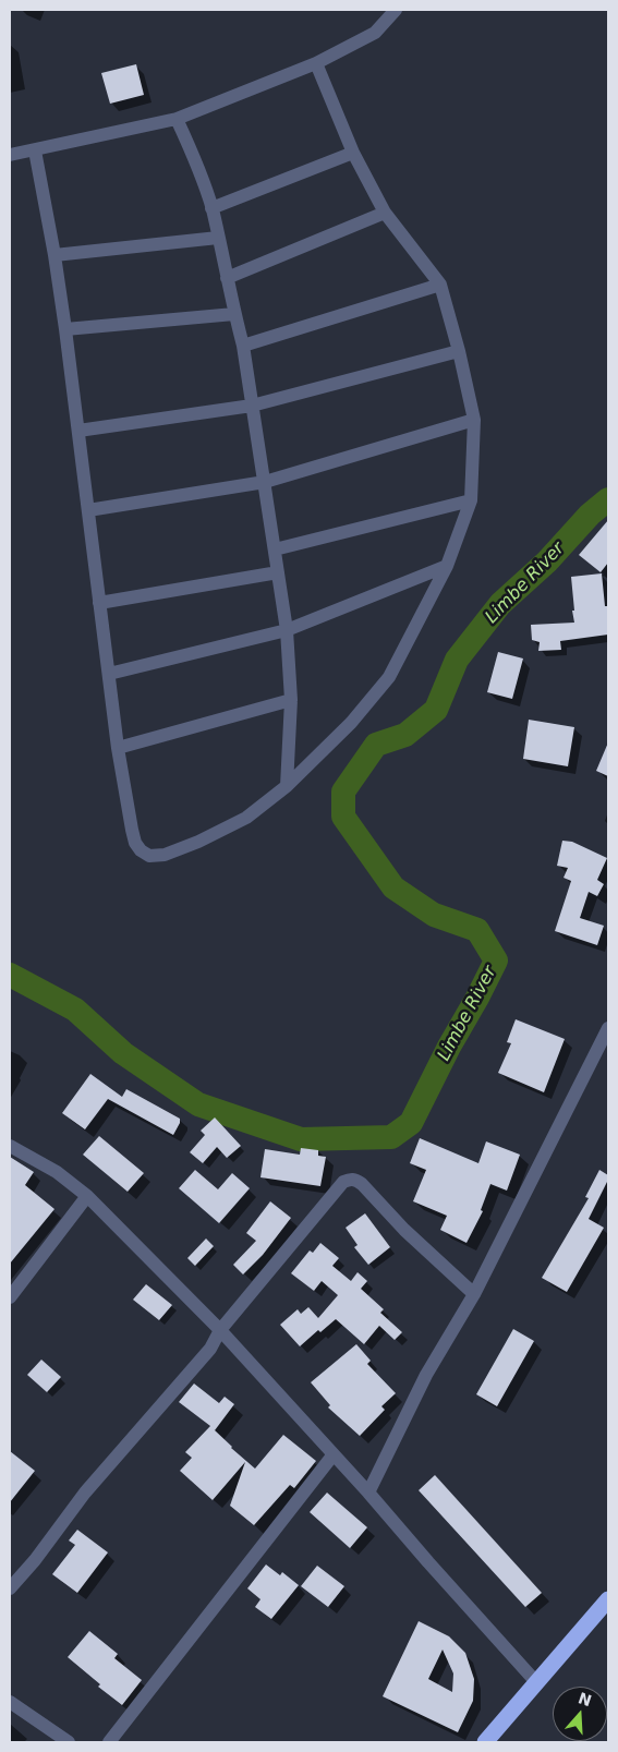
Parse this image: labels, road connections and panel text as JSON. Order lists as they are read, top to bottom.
{
  "water": ["Limbe River"],
  "north": "top"
}
